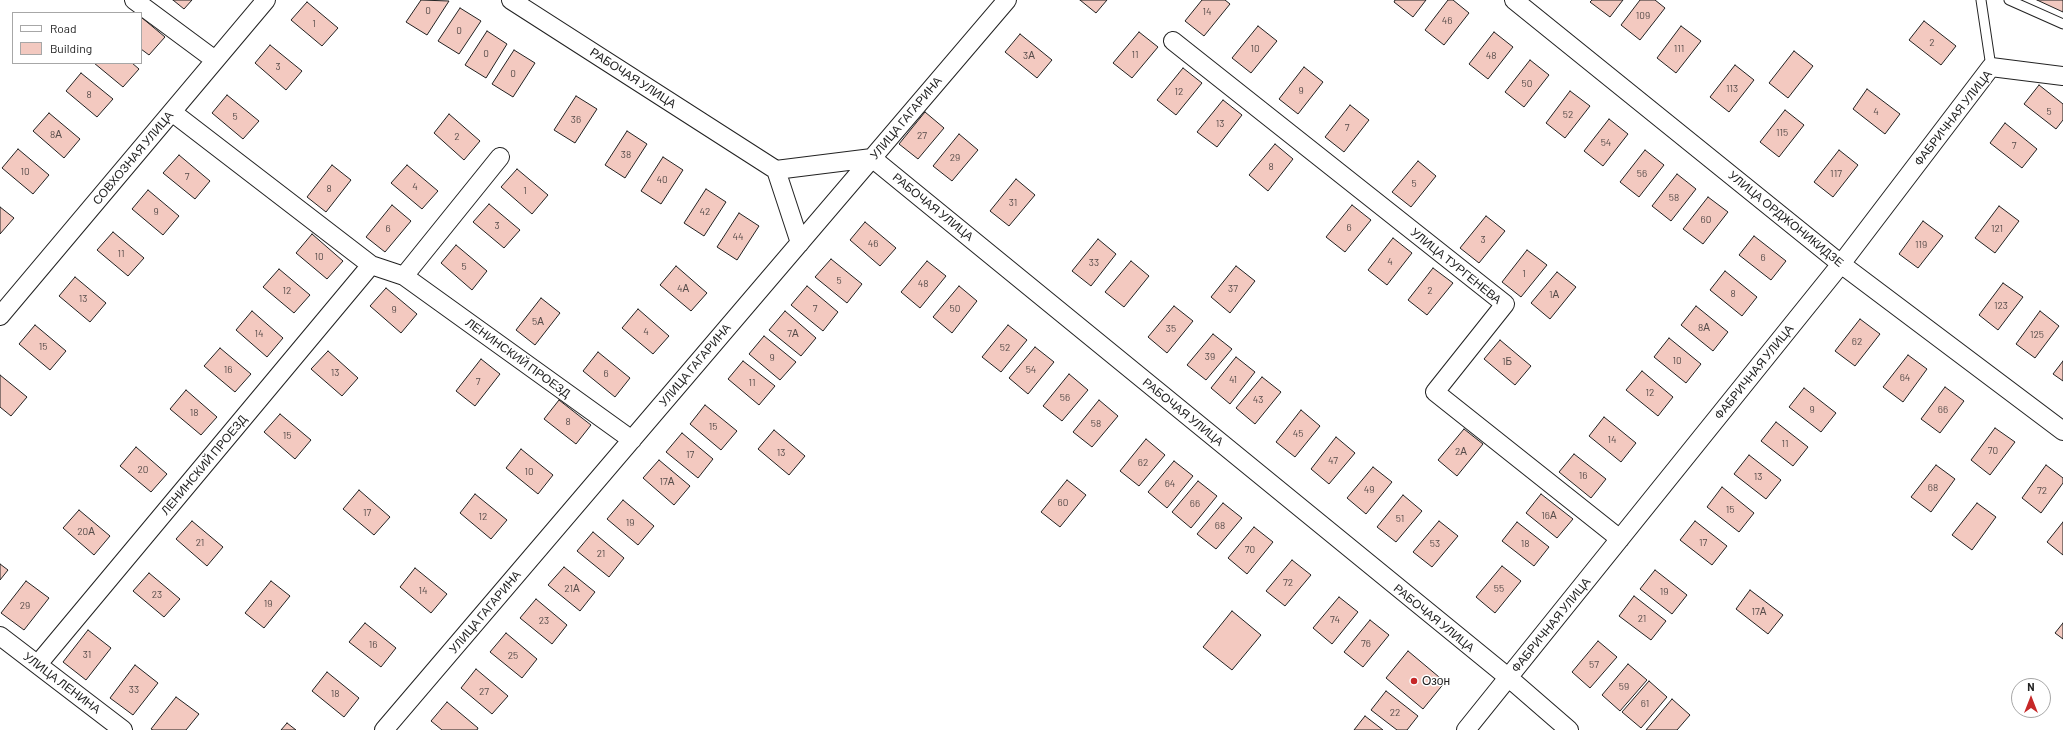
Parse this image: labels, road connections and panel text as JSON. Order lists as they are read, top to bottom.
{
  "streets": {
    "street": [
      "РАБОЧАЯ УЛИЦА",
      "УЛИЦА ГАГАРИНА",
      "ФАБРИЧНАЯ УЛИЦА",
      "СОВХОЗНАЯ УЛИЦА",
      "УЛИЦА ОРДЖОНИКИДЗЕ",
      "УЛИЦА ТУРГЕНЕВА",
      "ЛЕНИНСКИЙ ПРОЕЗД",
      "УЛИЦА ЛЕНИНА"
    ]
  },
  "crossings": [
    ["РАБОЧАЯ УЛИЦА", "УЛИЦА ГАГАРИНА"],
    ["РАБОЧАЯ УЛИЦА", "ФАБРИЧНАЯ УЛИЦА"],
    ["УЛИЦА ГАГАРИНА", "ЛЕНИНСКИЙ ПРОЕЗД"],
    ["ФАБРИЧНАЯ УЛИЦА", "УЛИЦА ОРДЖОНИКИДЗЕ"],
    ["ФАБРИЧНАЯ УЛИЦА", "УЛИЦА ТУРГЕНЕВА"],
    ["СОВХОЗНАЯ УЛИЦА", "ЛЕНИНСКИЙ ПРОЕЗД"],
    ["ЛЕНИНСКИЙ ПРОЕЗД", "УЛИЦА ЛЕНИНА"]
  ],
  "places": ["Озон"],
  "house_numbers": [
    "0",
    "14",
    "109",
    "46",
    "1",
    "0",
    "2",
    "10",
    "111",
    "0",
    "11",
    "3А",
    "48",
    "3",
    "0",
    "50",
    "113",
    "9",
    "12",
    "8",
    "4",
    "5",
    "52",
    "5",
    "36",
    "13",
    "7",
    "115",
    "8А",
    "27",
    "2",
    "54",
    "7",
    "38",
    "29",
    "8",
    "10",
    "56",
    "117",
    "7",
    "40",
    "5",
    "4",
    "8",
    "1",
    "58",
    "31",
    "9",
    "42",
    "60",
    "3",
    "6",
    "6",
    "121",
    "44",
    "3",
    "46",
    "119",
    "11",
    "10",
    "6",
    "4",
    "33",
    "5",
    "1",
    "5",
    "48",
    "4А",
    "37",
    "12",
    "2",
    "8",
    "1А",
    "13",
    "123",
    "7",
    "50",
    "9",
    "5А",
    "8А",
    "35",
    "4",
    "14",
    "7А",
    "125",
    "62",
    "15",
    "52",
    "39",
    "9",
    "10",
    "1Б",
    "16",
    "54",
    "13",
    "6",
    "64",
    "41",
    "7",
    "11",
    "12",
    "56",
    "43",
    "9",
    "66",
    "18",
    "8",
    "58",
    "15",
    "45",
    "15",
    "14",
    "11",
    "70",
    "2А",
    "13",
    "17",
    "47",
    "62",
    "20",
    "10",
    "16",
    "13",
    "17А",
    "64",
    "68",
    "49",
    "72",
    "60",
    "66",
    "15",
    "17",
    "16А",
    "12",
    "51",
    "19",
    "68",
    "20А",
    "21",
    "17",
    "53",
    "18",
    "70",
    "21",
    "72",
    "21А",
    "55",
    "14",
    "19",
    "23",
    "19",
    "29",
    "17А",
    "21",
    "74",
    "23",
    "76",
    "16",
    "31",
    "25",
    "57",
    "59",
    "33",
    "27",
    "18",
    "61",
    "22"
  ],
  "legend": ["Road", "Building"],
  "north": "top"
}
